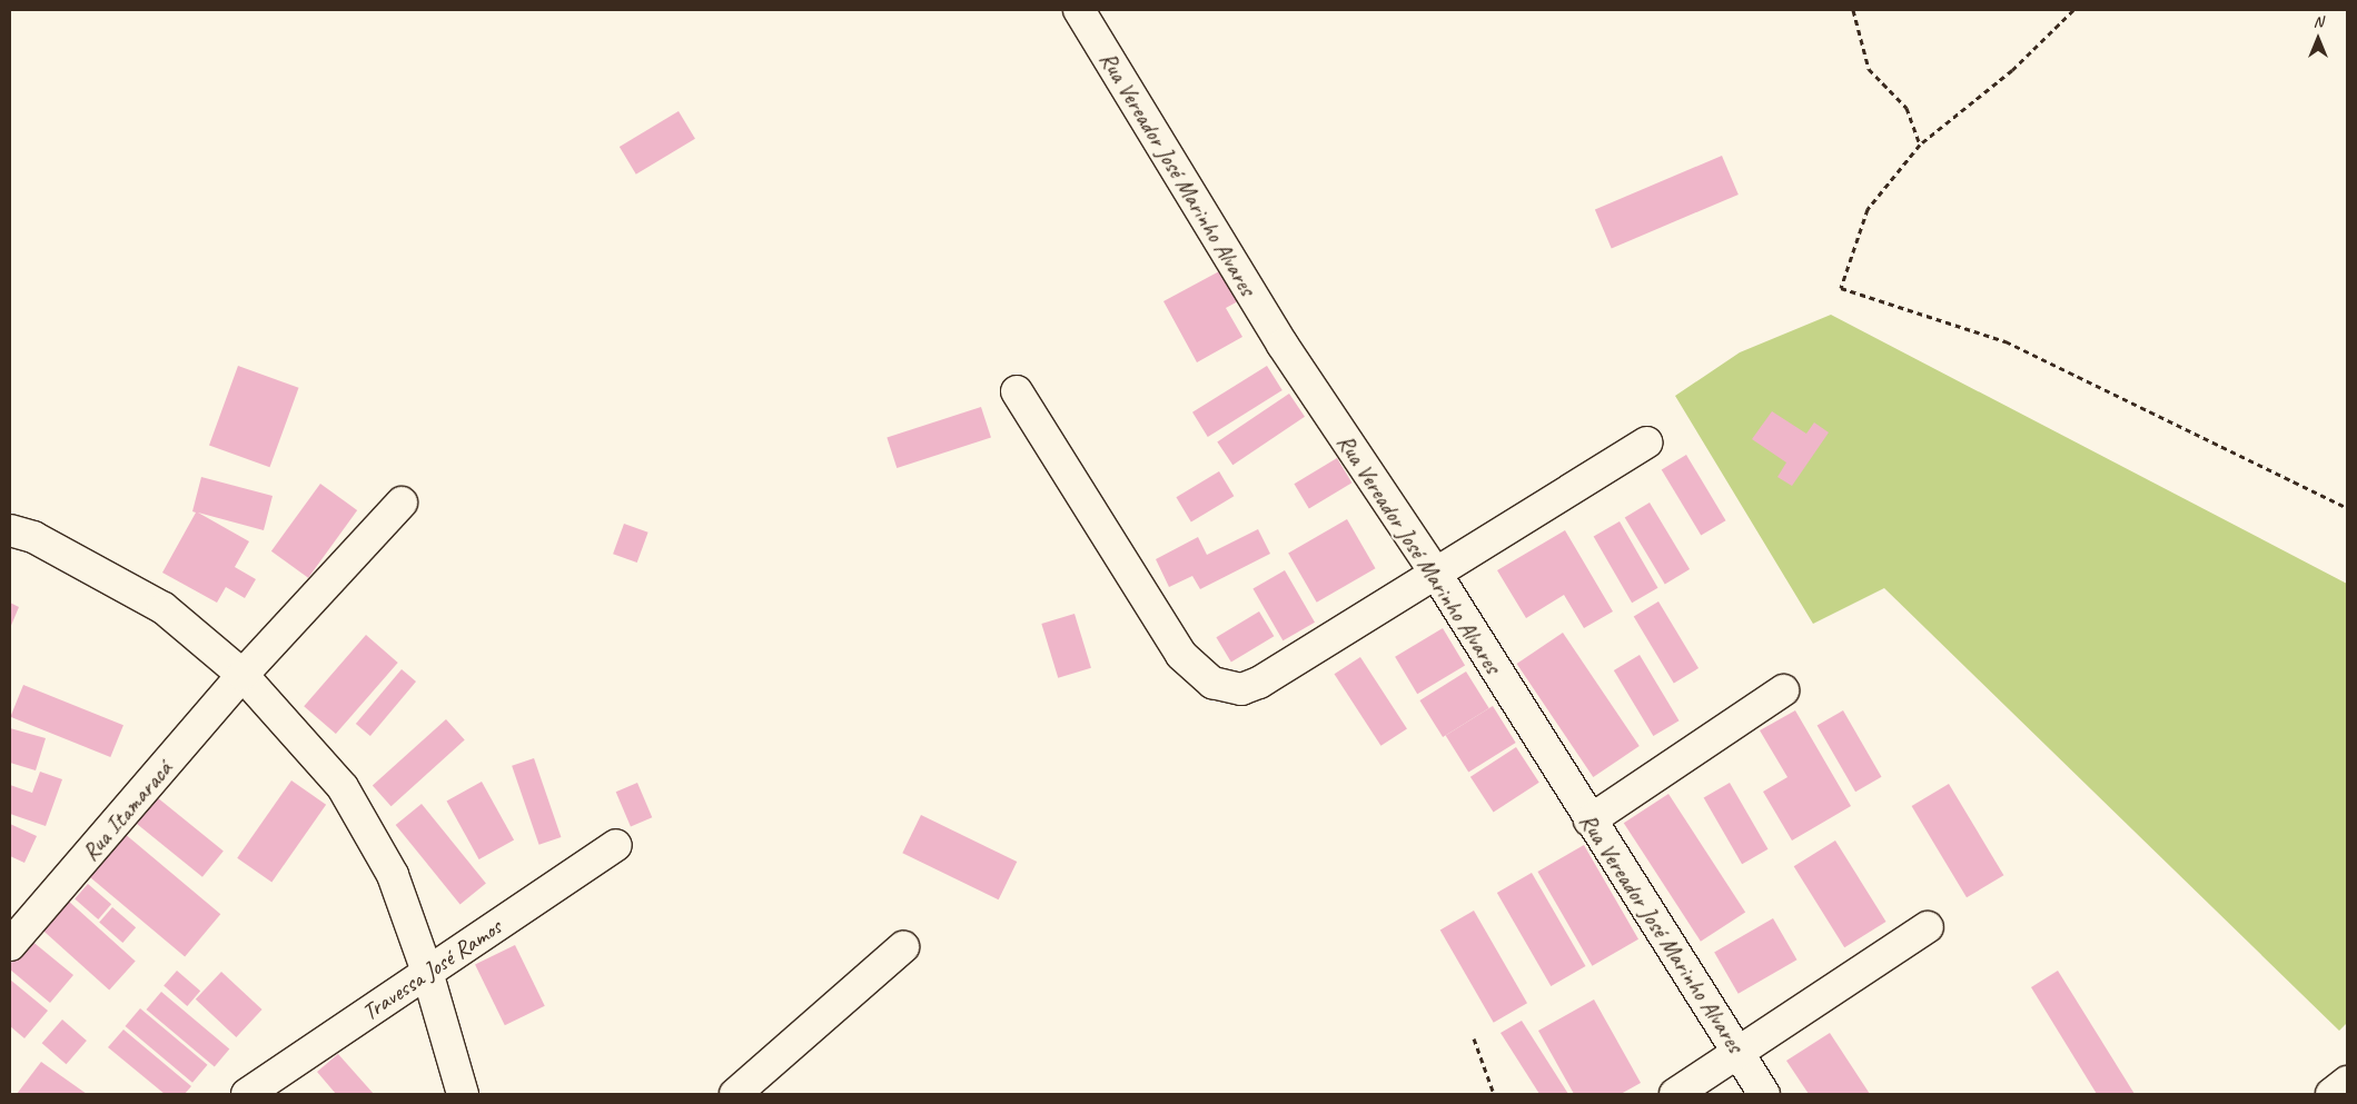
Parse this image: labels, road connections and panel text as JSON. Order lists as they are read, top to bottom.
{
  "streets": {
    "street": ["Rua Vereador José Marinho Alvares", "Rua Itamaracá", "Travessa José Ramos"]
  },
  "north": "top"
}
